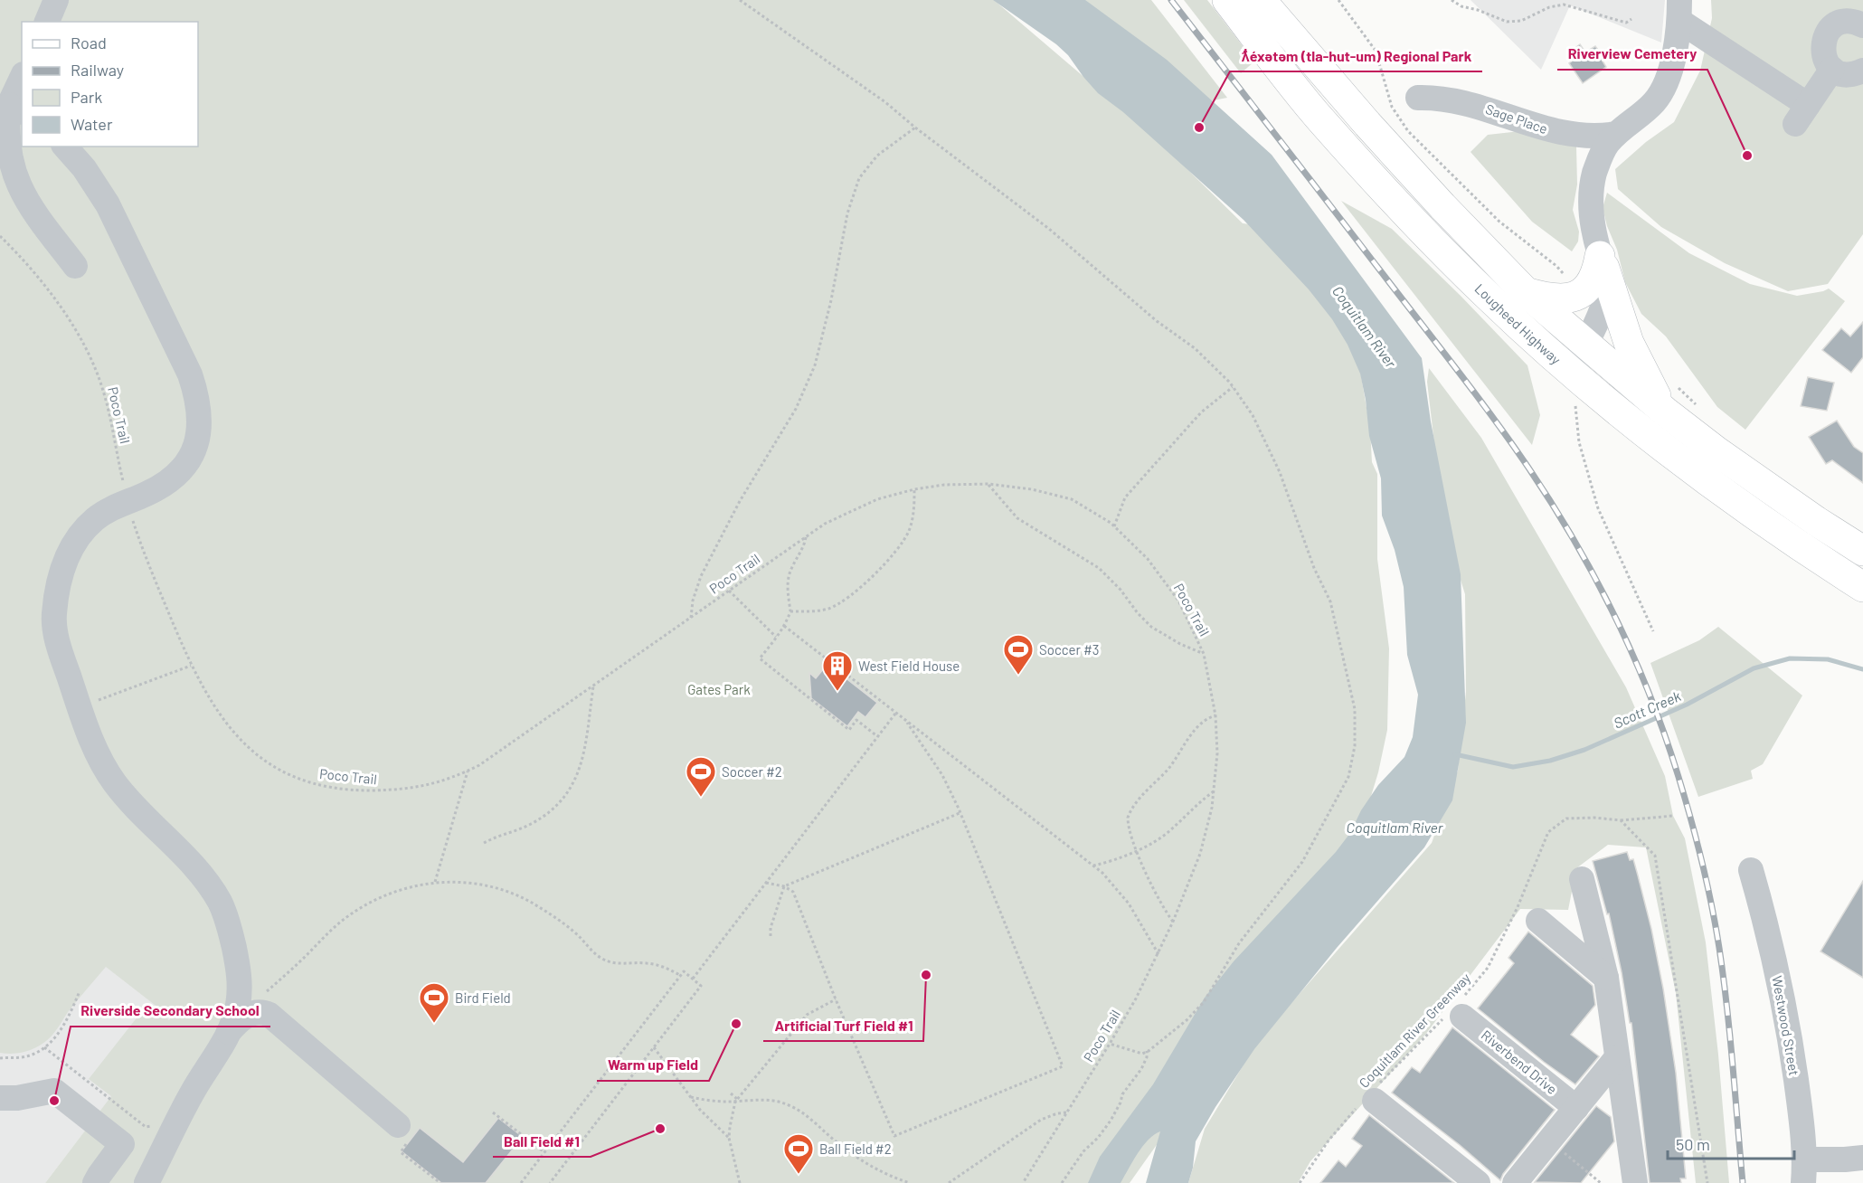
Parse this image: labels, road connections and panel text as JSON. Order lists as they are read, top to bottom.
{
  "streets": {
    "main road": ["Lougheed Highway"],
    "street": ["Sage Place", "Westwood Street", "Riverbend Drive"],
    "path": ["Poco Trail", "Coquitlam River Greenway"]
  },
  "crossings": [
    ["Coquitlam River Greenway", "Riverbend Drive"]
  ],
  "water": ["Coquitlam River", "Scott Creek"],
  "parks": ["Gates Park"],
  "places": {
    "other": [
      "ƛ̓éxətəm (tla-hut-um) Regional Park",
      "Riverview Cemetery",
      "Artificial Turf Field #1",
      "Warm up Field",
      "Riverside Secondary School",
      "Ball Field #1"
    ],
    "sports": [
      "Soccer #3",
      "Soccer #2",
      "Bird Field",
      "Ball Field #2"
    ],
    "building": ["West Field House"]
  },
  "legend": [
    "Road",
    "Railway",
    "Park",
    "Water"
  ],
  "scale_bar": "50 m"
}
